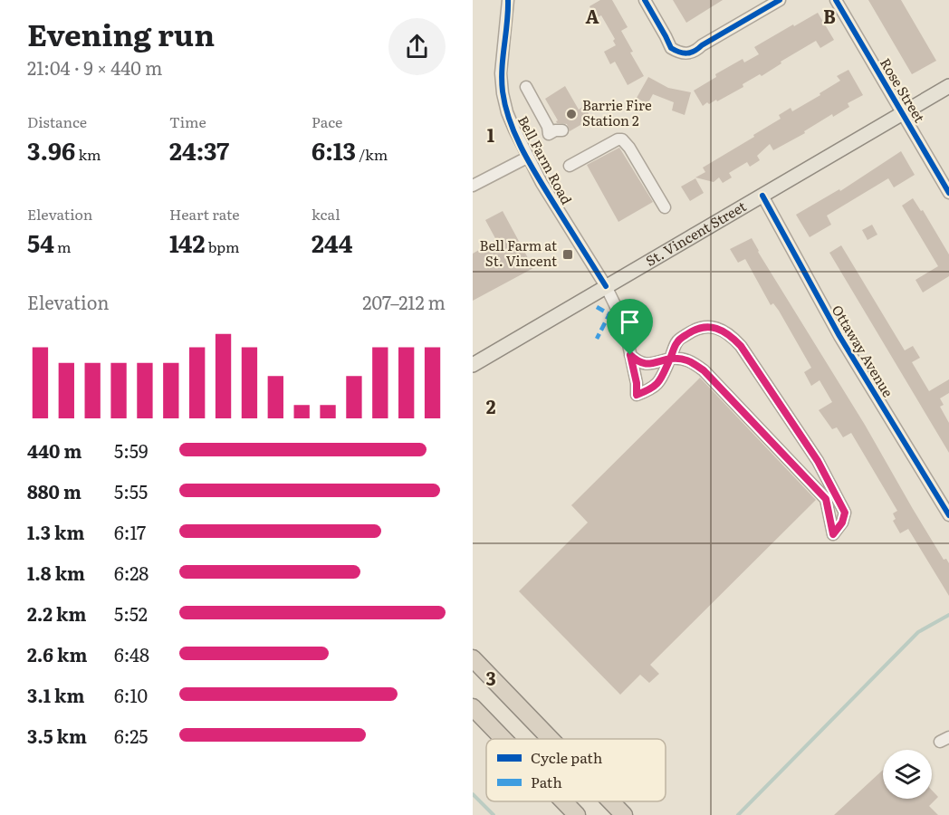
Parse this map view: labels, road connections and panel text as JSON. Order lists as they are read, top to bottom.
{
  "streets": {
    "main road": ["St. Vincent Street"],
    "street": ["Rose Street", "Bell Farm Road", "Ottaway Avenue"]
  },
  "crossings": [
    ["Rose Street", "St. Vincent Street"],
    ["Bell Farm Road", "St. Vincent Street"],
    ["St. Vincent Street", "Ottaway Avenue"]
  ],
  "places": {
    "other": ["Barrie Fire Station 2"],
    "transit": ["Bell Farm at St. Vincent"]
  },
  "legend": ["Cycle path", "Path"],
  "page": {
    "heading": ["Evening run", "21:04 · 9 × 440 m"],
    "stats": [
      ["Distance", "3.96 km"],
      ["Time", "24:37"],
      ["Pace", "6:13 /km"],
      ["Elevation", "54 m"],
      ["Heart rate", "142 bpm"],
      ["kcal", "244"]
    ],
    "chart": ["Elevation", "207–212 m"],
    "list": [
      {
        "name": "440 m",
        "note": "5:59"
      },
      {
        "name": "880 m",
        "note": "5:55"
      },
      {
        "name": "1.3 km",
        "note": "6:17"
      },
      {
        "name": "1.8 km",
        "note": "6:28"
      },
      {
        "name": "2.2 km",
        "note": "5:52"
      },
      {
        "name": "2.6 km",
        "note": "6:48"
      },
      {
        "name": "3.1 km",
        "note": "6:10"
      },
      {
        "name": "3.5 km",
        "note": "6:25"
      }
    ]
  },
  "grid": {
    "columns": ["A", "B"],
    "rows": ["1", "2", "3"]
  }
}
